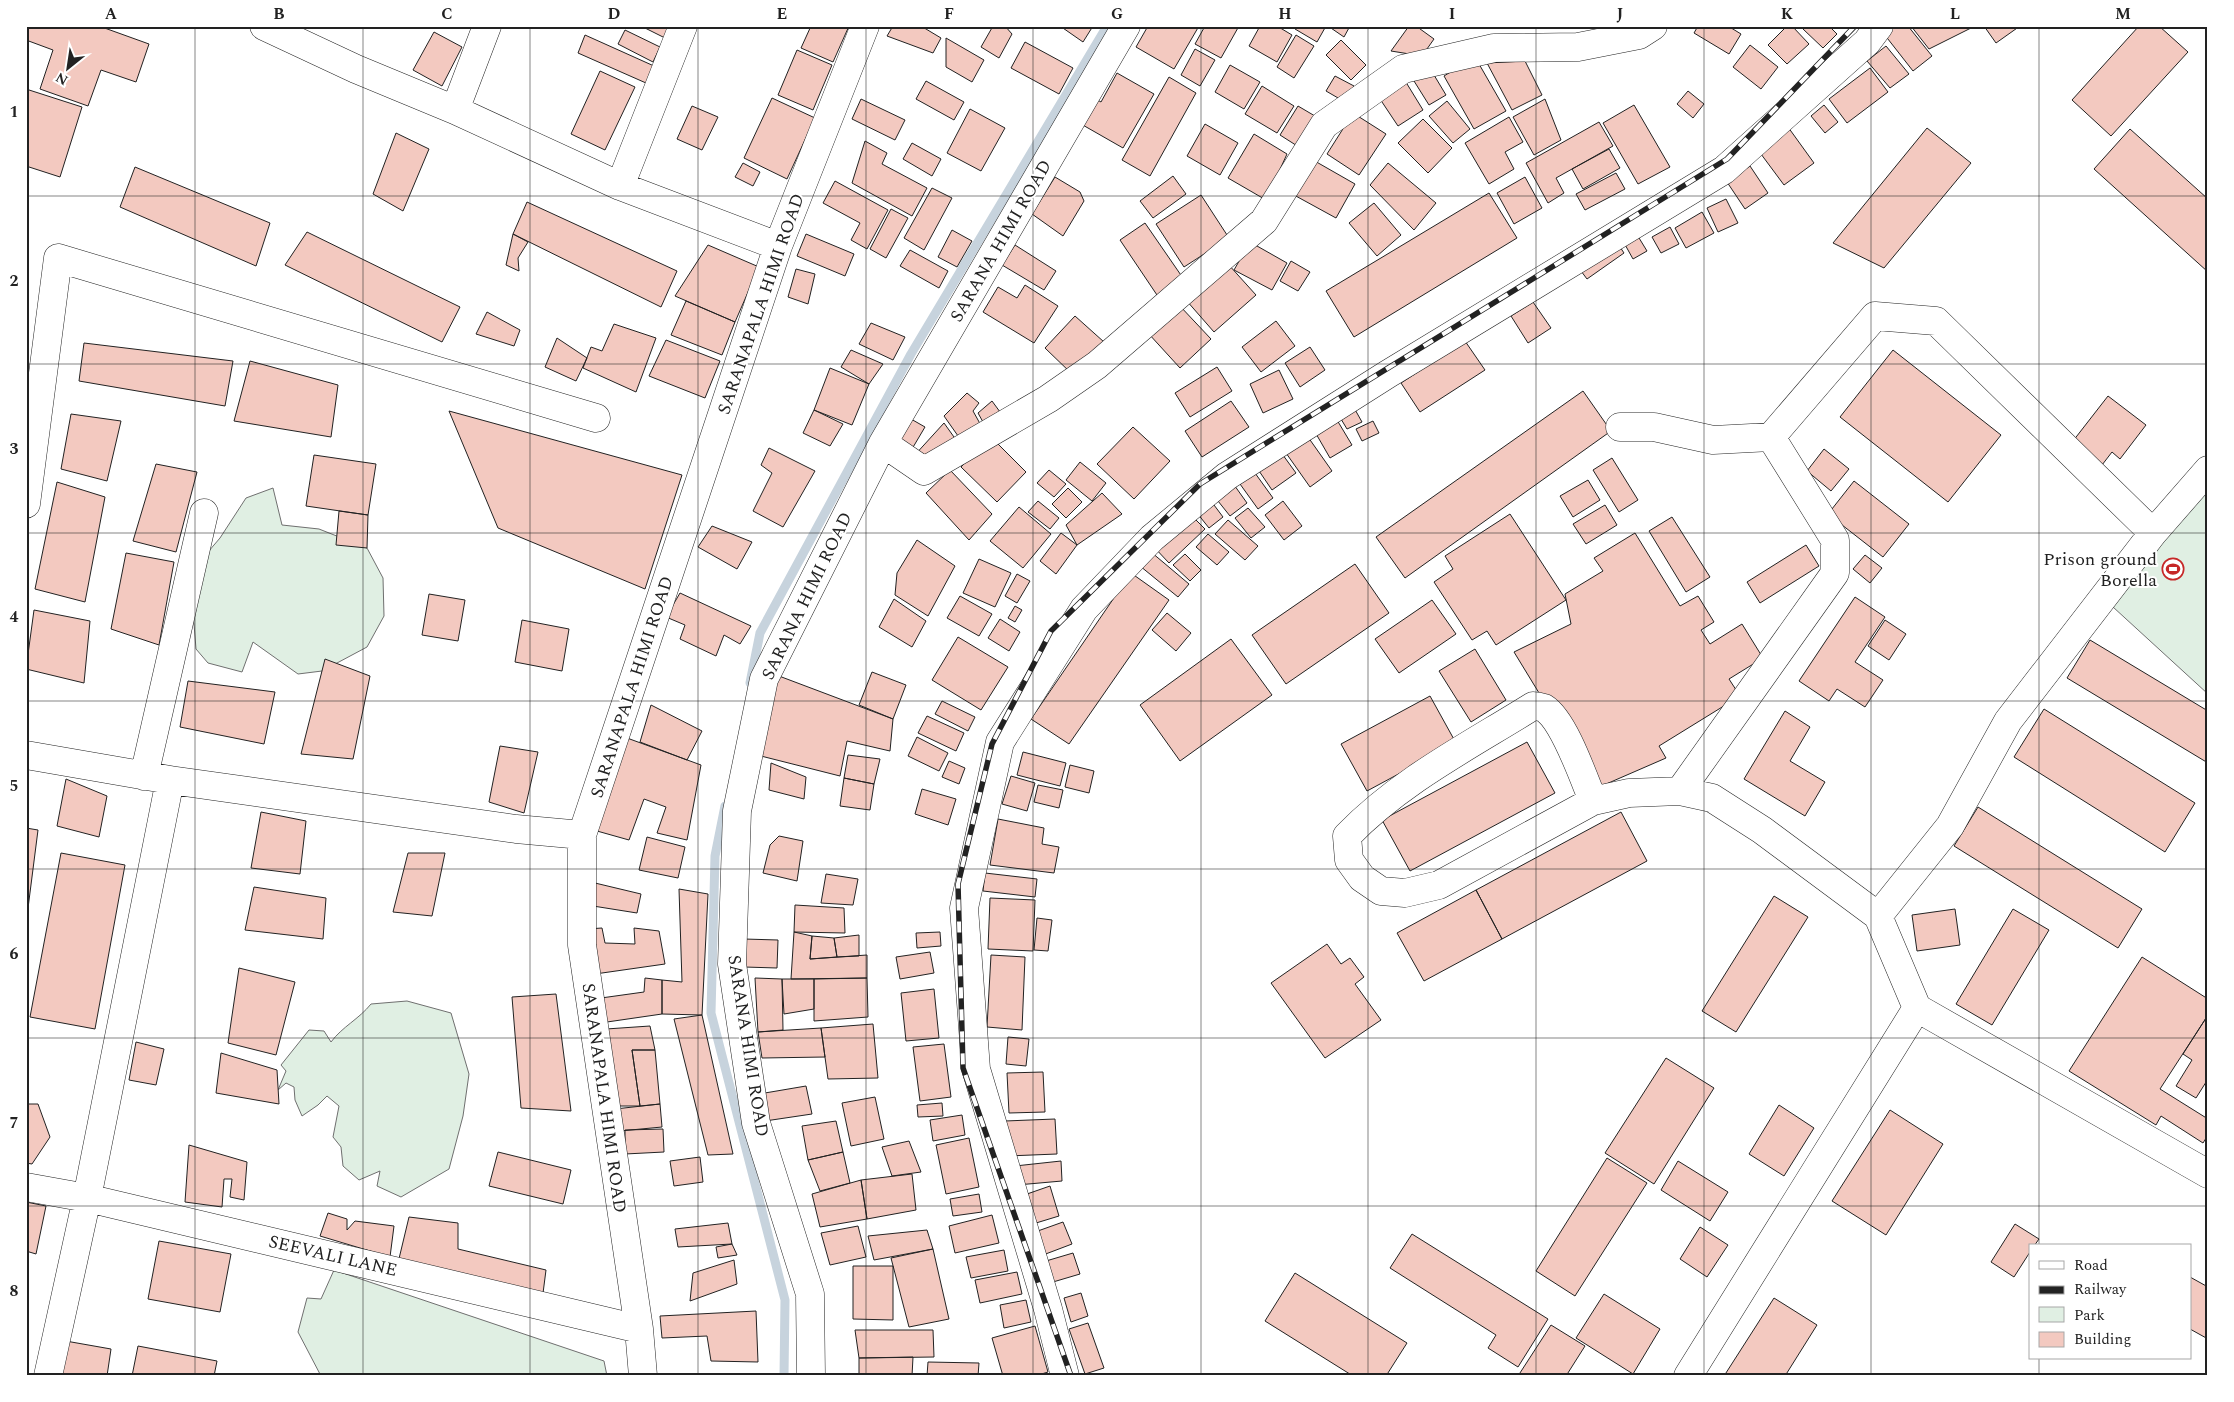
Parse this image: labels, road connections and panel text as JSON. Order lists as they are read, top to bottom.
{
  "streets": {
    "street": ["SARANA HIMI ROAD", "SARANAPALA HIMI ROAD", "SEEVALI LANE"]
  },
  "crossings": [
    ["SARANAPALA HIMI ROAD", "SEEVALI LANE"]
  ],
  "places": {
    "sports": ["Prison ground Borella"]
  },
  "legend": [
    "Road",
    "Railway",
    "Park",
    "Building"
  ],
  "north": "bottom left",
  "grid": {
    "columns": [
      "A",
      "B",
      "C",
      "D",
      "E",
      "F",
      "G",
      "H",
      "I",
      "J",
      "K",
      "L",
      "M"
    ],
    "rows": [
      "1",
      "2",
      "3",
      "4",
      "5",
      "6",
      "7",
      "8"
    ]
  }
}
